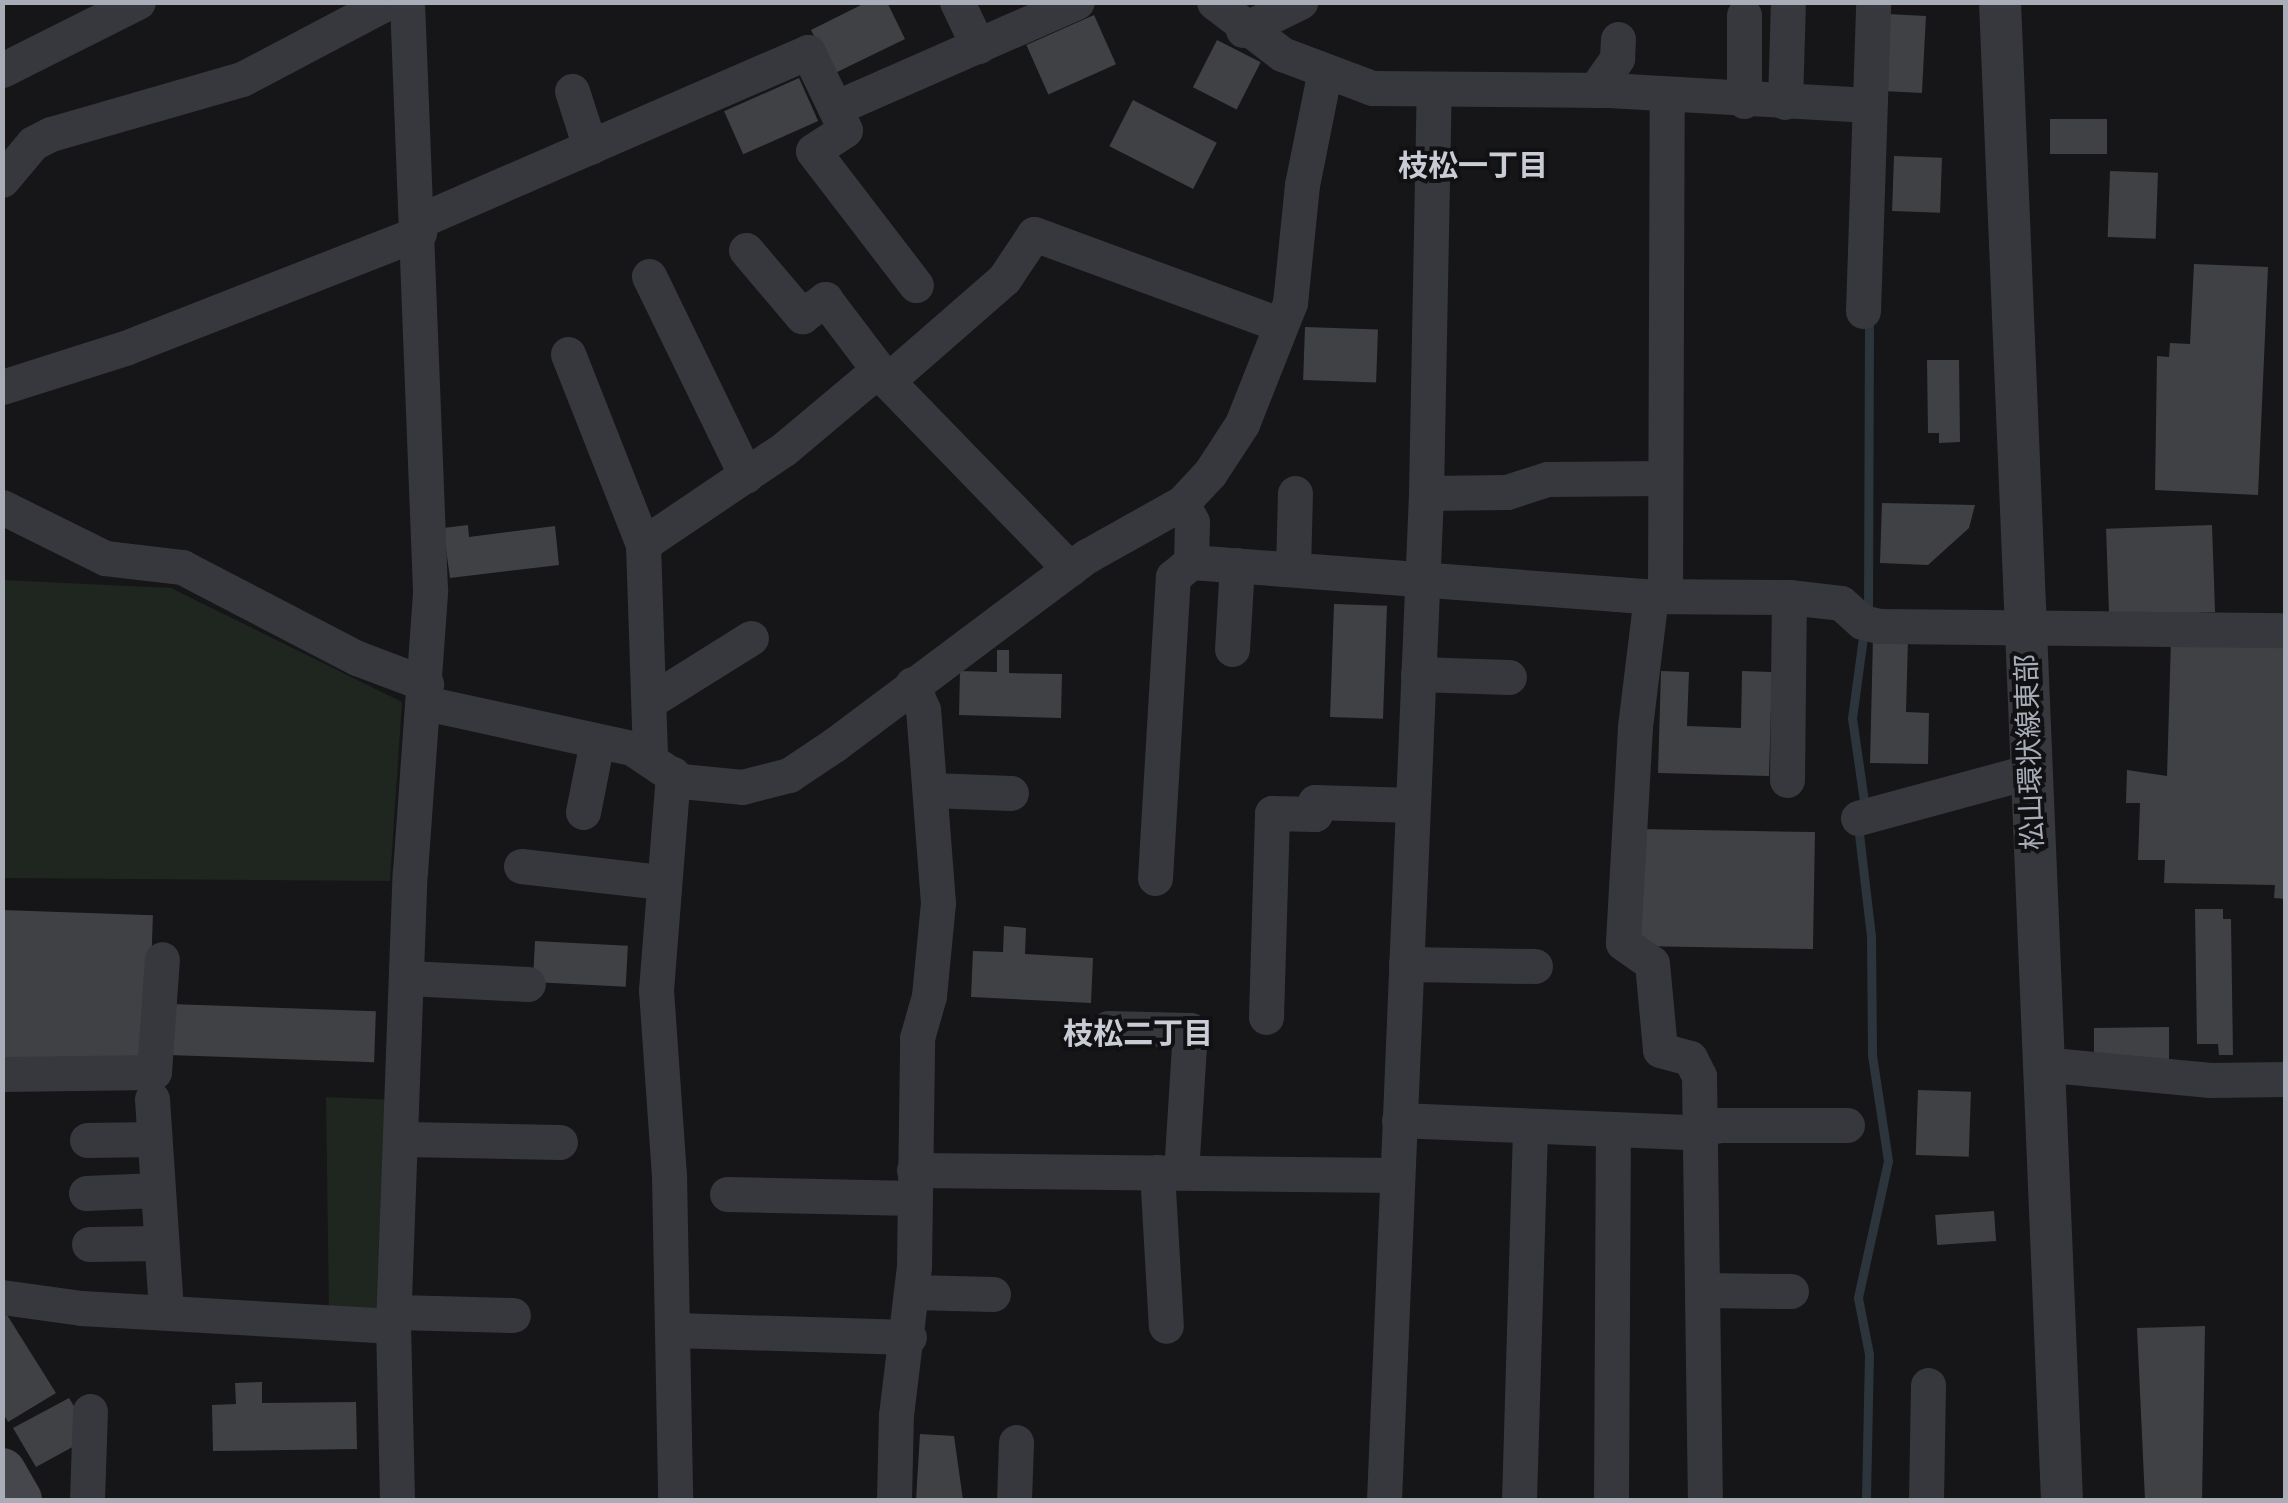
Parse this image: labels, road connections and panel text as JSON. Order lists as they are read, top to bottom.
{
  "streets": {
    "street": ["松山環状線東部"]
  },
  "districts": ["枝松一丁目", "枝松二丁目"]
}
